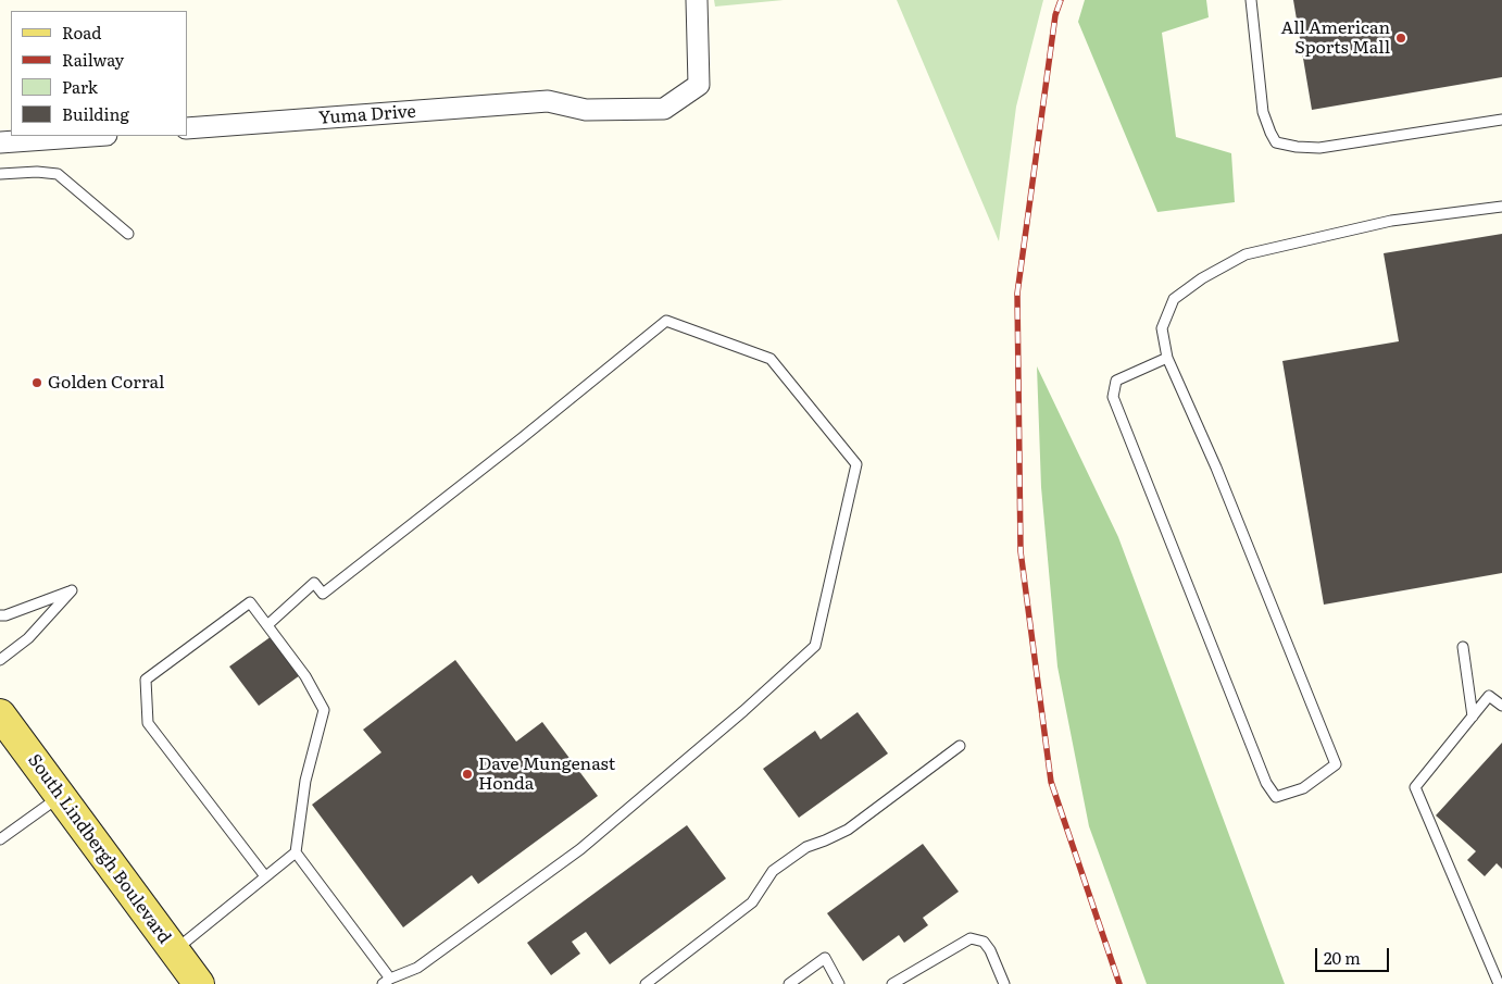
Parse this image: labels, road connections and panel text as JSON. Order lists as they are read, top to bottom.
{
  "streets": {
    "main road": ["South Lindbergh Boulevard"],
    "street": ["Yuma Drive"]
  },
  "places": ["All American Sports Mall", "Golden Corral", "Dave Mungenast Honda"],
  "legend": [
    "Road",
    "Railway",
    "Park",
    "Building"
  ],
  "scale_bar": "20 m"
}
